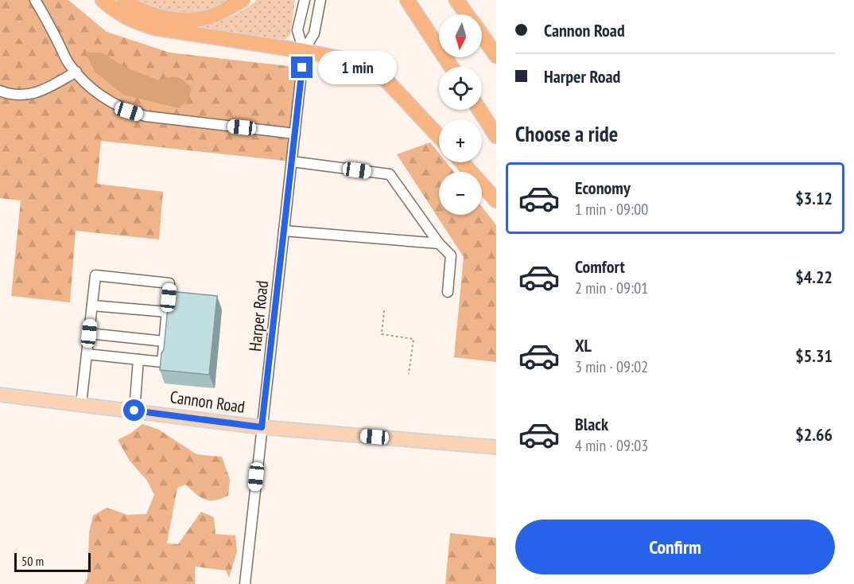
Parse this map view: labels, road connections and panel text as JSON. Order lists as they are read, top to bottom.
{
  "streets": {
    "main road": ["Cannon Road"],
    "street": ["Harper Road"]
  },
  "crossings": [
    ["Harper Road", "Cannon Road"]
  ],
  "scale_bar": "50 m",
  "north": "bottom",
  "page": {
    "banner": ["Cannon Road", "Harper Road"],
    "map_buttons": ["+", "−"],
    "bubble": "1 min",
    "heading": "Choose a ride",
    "list": [
      {
        "name": "Economy",
        "note": "1 min · 09:00",
        "value": "$3.12"
      },
      {
        "name": "Comfort",
        "note": "2 min · 09:01",
        "value": "$4.22"
      },
      {
        "name": "XL",
        "note": "3 min · 09:02",
        "value": "$5.31"
      },
      {
        "name": "Black",
        "note": "4 min · 09:03",
        "value": "$2.66"
      }
    ],
    "buttons": "Confirm",
    "scale": "50 m"
  }
}
